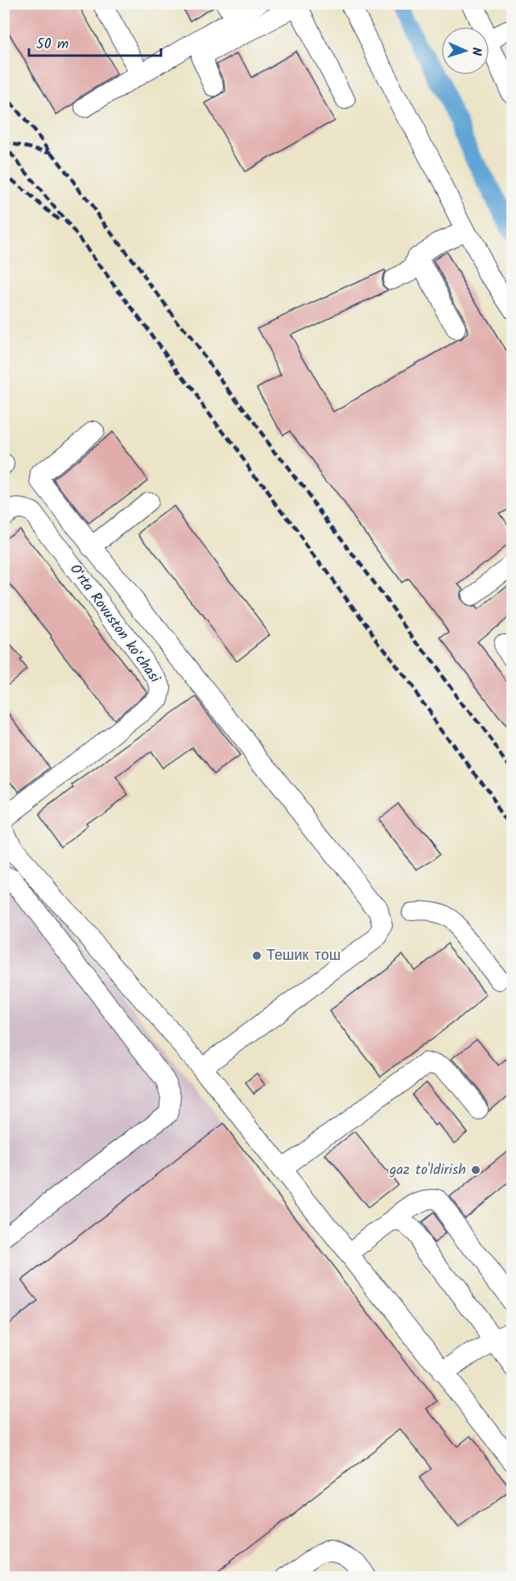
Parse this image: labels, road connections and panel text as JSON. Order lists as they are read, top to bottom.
{
  "streets": {
    "street": ["Oʻrta Rovuston koʻchasi"]
  },
  "places": ["Тешик тош", "gaz to'ldirish"],
  "scale_bar": "50 m",
  "north": "right"
}
